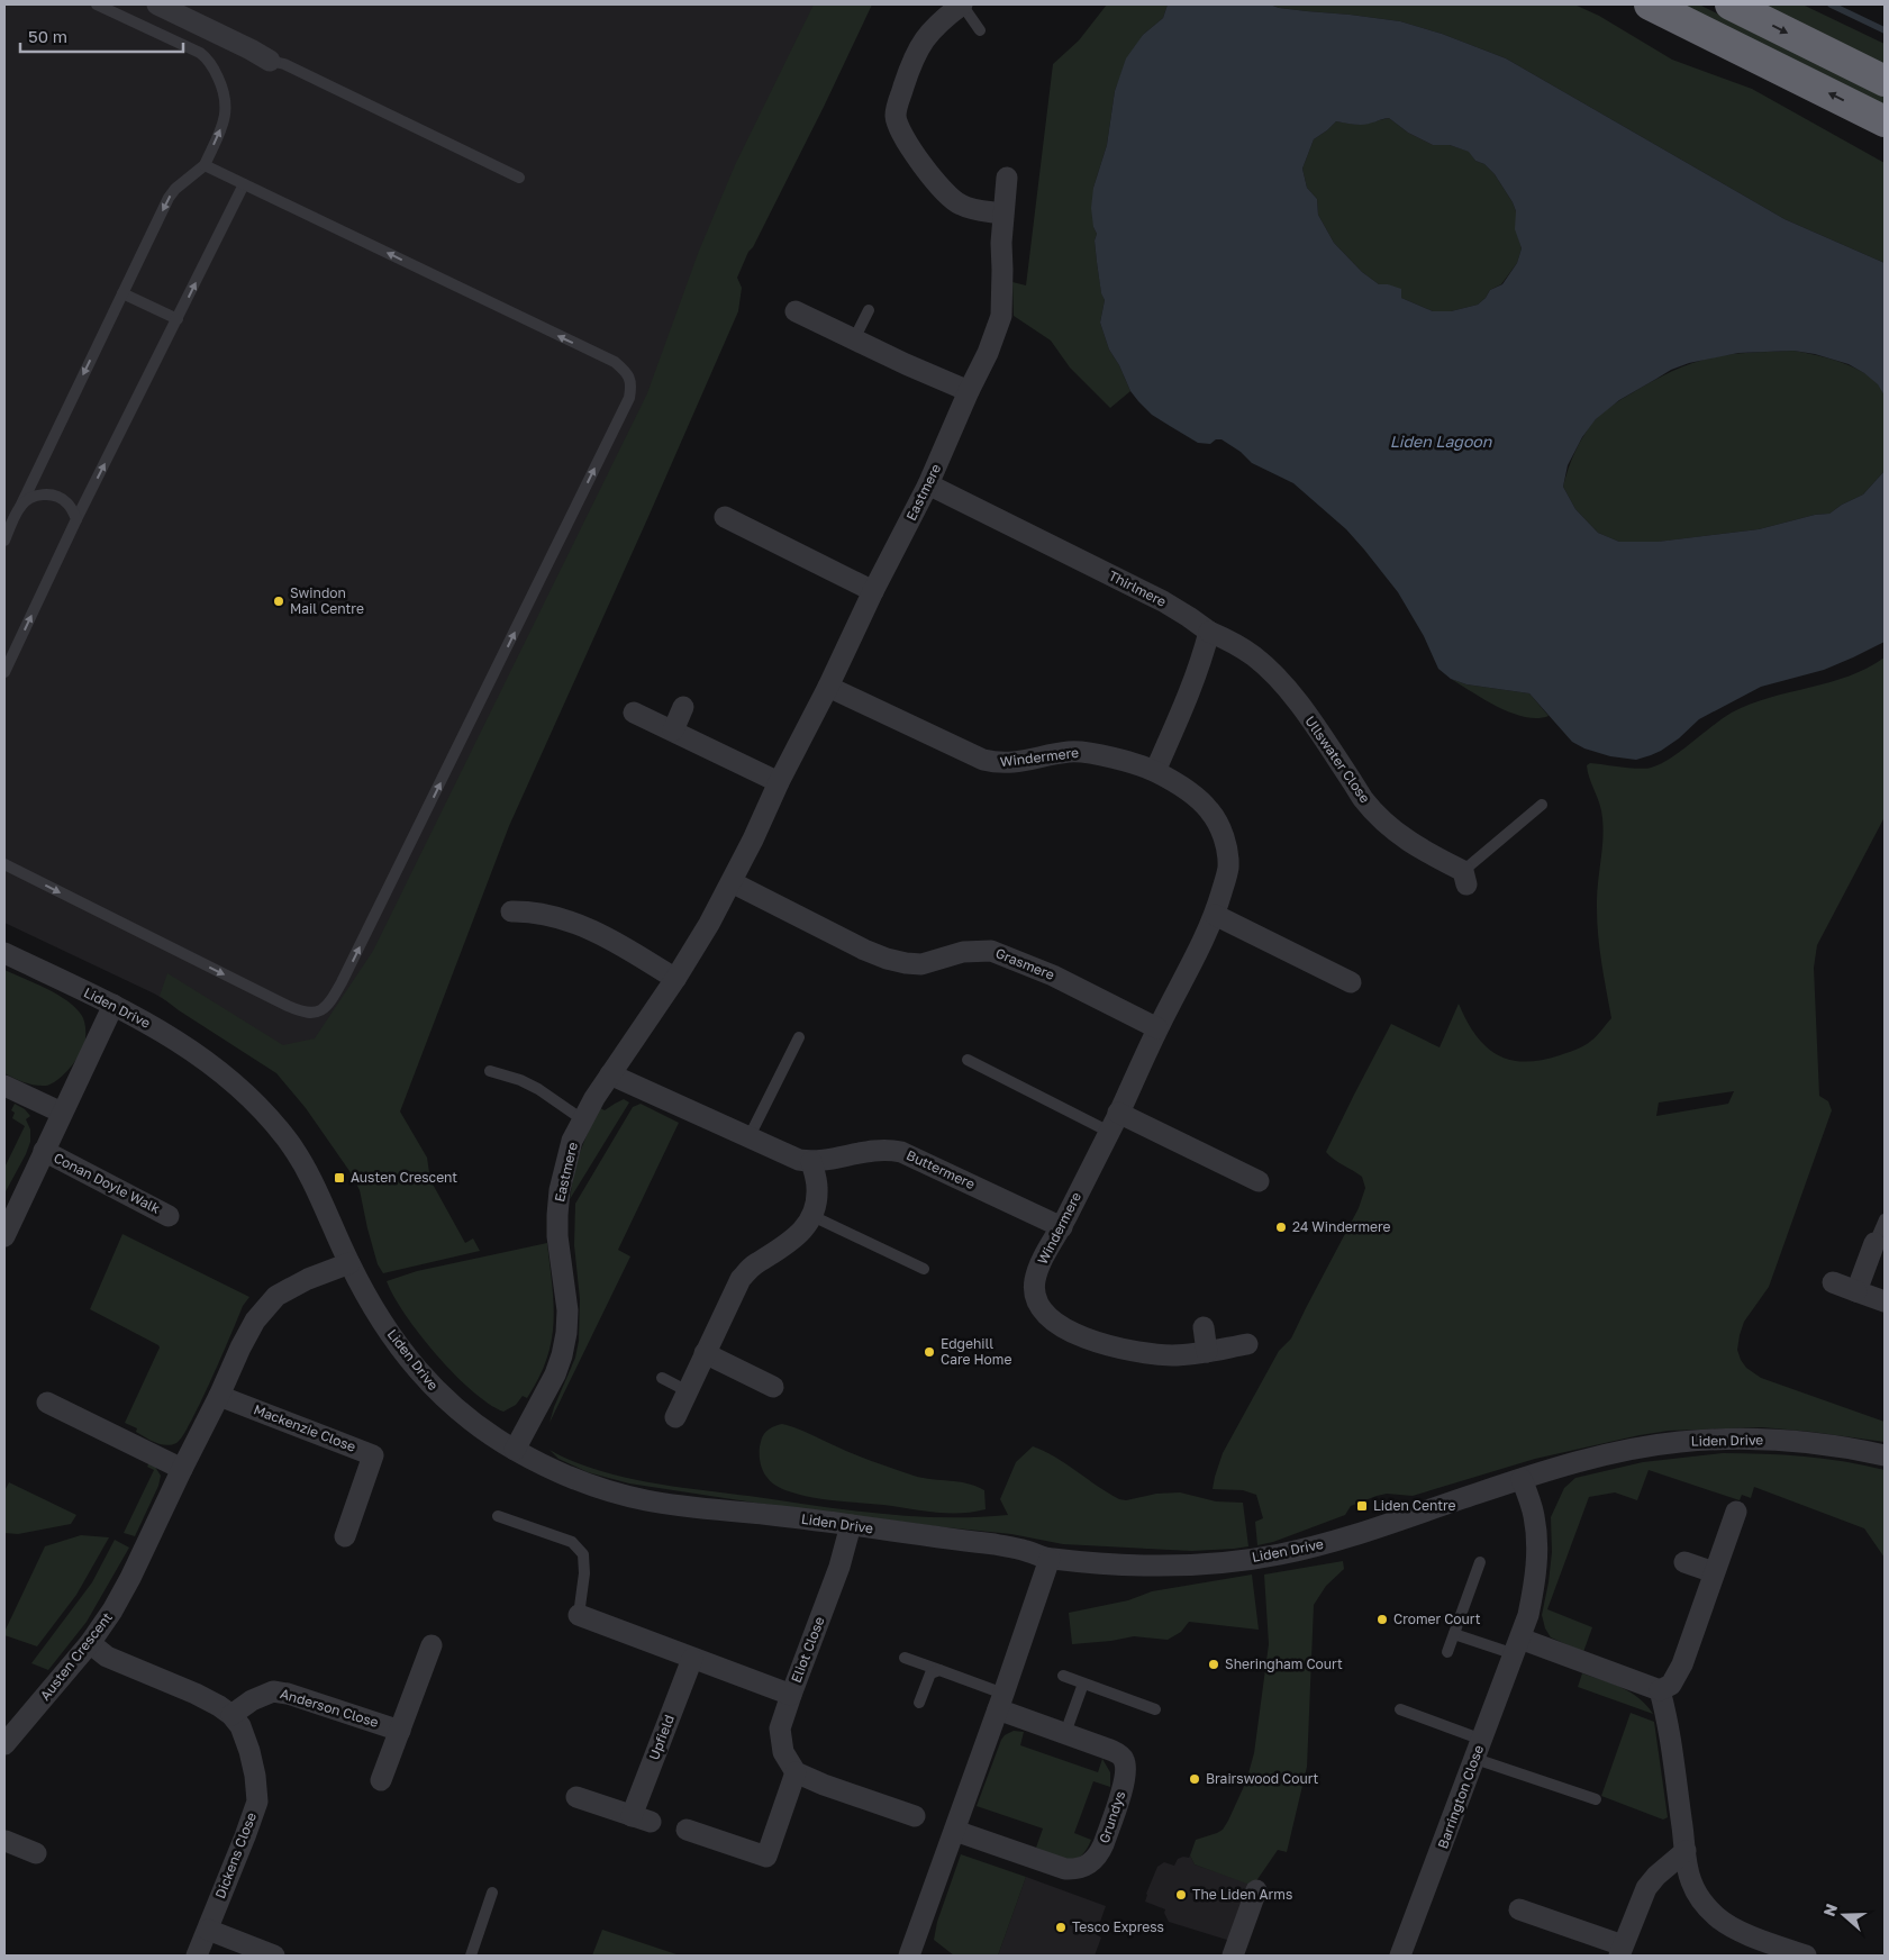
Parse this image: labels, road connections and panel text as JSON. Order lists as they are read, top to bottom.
{
  "streets": {
    "street": [
      "Eastmere",
      "Thirlmere",
      "Windermere",
      "Ullswater Close",
      "Grasmere",
      "Liden Drive",
      "Buttermere",
      "Conan Doyle Walk",
      "Mackenzie Close",
      "Eliot Close",
      "Austen Crescent",
      "Anderson Close",
      "Upfield",
      "Barrington Close",
      "Grundys",
      "Dickens Close"
    ]
  },
  "crossings": [
    ["Eastmere", "Thirlmere"],
    ["Eastmere", "Windermere"],
    ["Eastmere", "Grasmere"],
    ["Eastmere", "Liden Drive"],
    ["Eastmere", "Buttermere"],
    ["Thirlmere", "Ullswater Close"],
    ["Windermere", "Grasmere"],
    ["Windermere", "Buttermere"],
    ["Liden Drive", "Conan Doyle Walk"],
    ["Liden Drive", "Eliot Close"],
    ["Liden Drive", "Austen Crescent"],
    ["Liden Drive", "Barrington Close"],
    ["Mackenzie Close", "Austen Crescent"],
    ["Austen Crescent", "Dickens Close"],
    ["Anderson Close", "Dickens Close"]
  ],
  "water": ["Liden Lagoon"],
  "places": {
    "other": [
      "Swindon Mail Centre",
      "24 Windermere",
      "Edgehill Care Home",
      "Cromer Court",
      "Sheringham Court",
      "Brairswood Court",
      "The Liden Arms",
      "Tesco Express"
    ],
    "transit": ["Austen Crescent", "Liden Centre"]
  },
  "scale_bar": "50 m",
  "north": "left"
}
